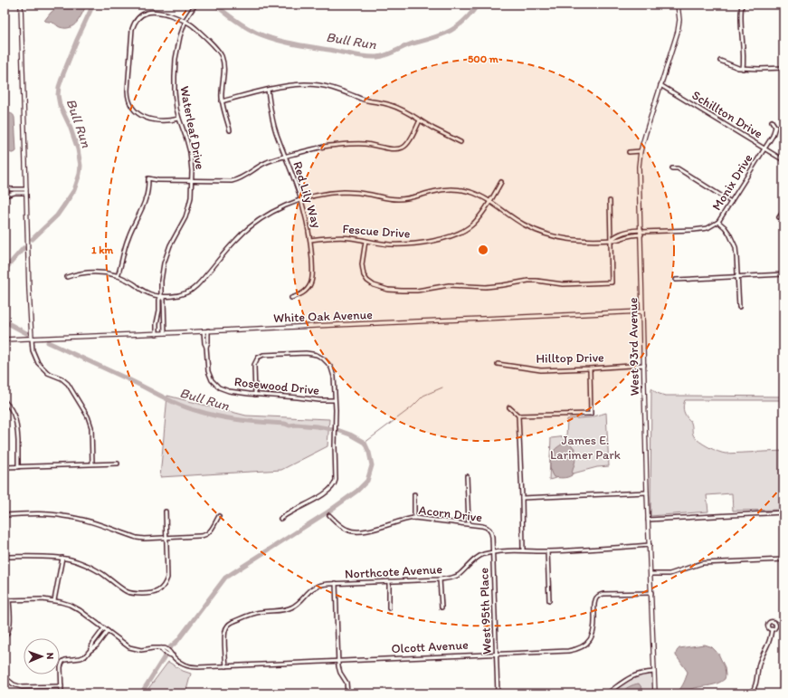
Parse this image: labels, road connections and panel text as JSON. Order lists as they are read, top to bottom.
{
  "streets": {
    "street": [
      "Schillton Drive",
      "Waterleaf Drive",
      "Monix Drive",
      "Red Lily Way",
      "Fescue Drive",
      "White Oak Avenue",
      "West 93rd Avenue",
      "Hilltop Drive",
      "Rosewood Drive",
      "Acorn Drive",
      "Northcote Avenue",
      "West 95th Place",
      "Olcott Avenue"
    ]
  },
  "crossings": [
    ["Schillton Drive", "Monix Drive"],
    ["Schillton Drive", "West 93rd Avenue"],
    ["Waterleaf Drive", "Monix Drive"],
    ["Waterleaf Drive", "White Oak Avenue"],
    ["Monix Drive", "Red Lily Way"],
    ["Monix Drive", "Fescue Drive"],
    ["Monix Drive", "West 93rd Avenue"],
    ["Red Lily Way", "Fescue Drive"],
    ["White Oak Avenue", "West 93rd Avenue"],
    ["White Oak Avenue", "Rosewood Drive"],
    ["West 93rd Avenue", "Hilltop Drive"],
    ["West 93rd Avenue", "Northcote Avenue"],
    ["West 93rd Avenue", "Olcott Avenue"],
    ["Acorn Drive", "West 95th Place"],
    ["Northcote Avenue", "West 95th Place"],
    ["Northcote Avenue", "Olcott Avenue"],
    ["West 95th Place", "Olcott Avenue"]
  ],
  "water": ["Bull Run"],
  "parks": ["James E. Larimer Park"],
  "north": "right",
  "rings": ["500 m", "1 km"]
}
